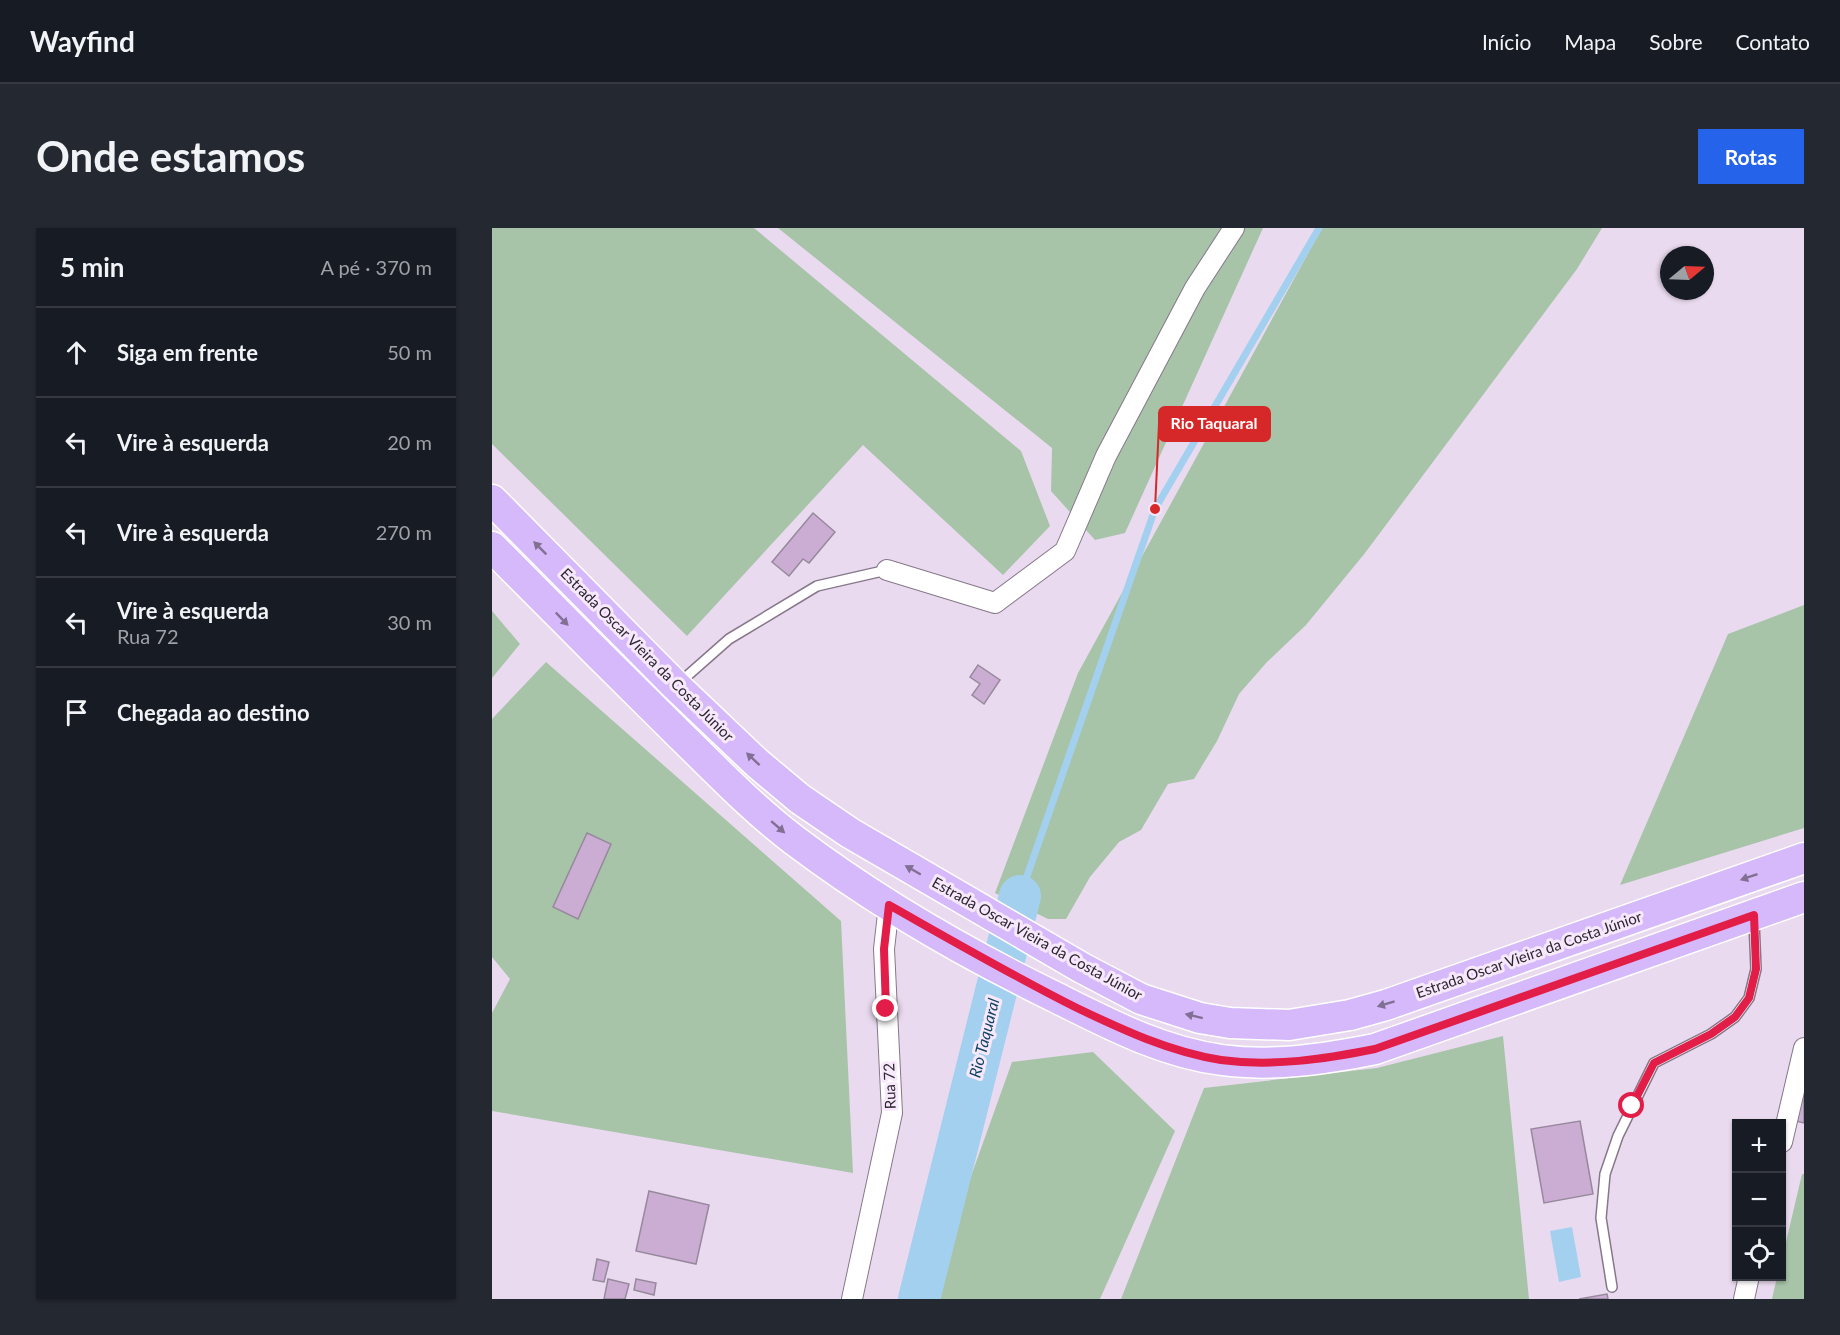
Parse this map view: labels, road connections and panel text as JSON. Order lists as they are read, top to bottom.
{
  "streets": {
    "main road": ["Estrada Oscar Vieira da Costa Júnior"],
    "street": ["Rua 72"]
  },
  "water": ["Rio Taquaral"],
  "places": ["Rio Taquaral"],
  "north": "right",
  "page": {
    "header": "Wayfind",
    "nav": [
      "Início",
      "Mapa",
      "Sobre",
      "Contato"
    ],
    "buttons": "Rotas",
    "title": "Onde estamos",
    "heading": ["5 min", "A pé · 370 m"],
    "list": [
      ["Siga em frente", "50 m"],
      ["Vire à esquerda", "20 m"],
      ["Vire à esquerda", "270 m"],
      ["Vire à esquerda", "Rua 72", "30 m"],
      "Chegada ao destino"
    ],
    "map_buttons": ["+", "−"]
  }
}
